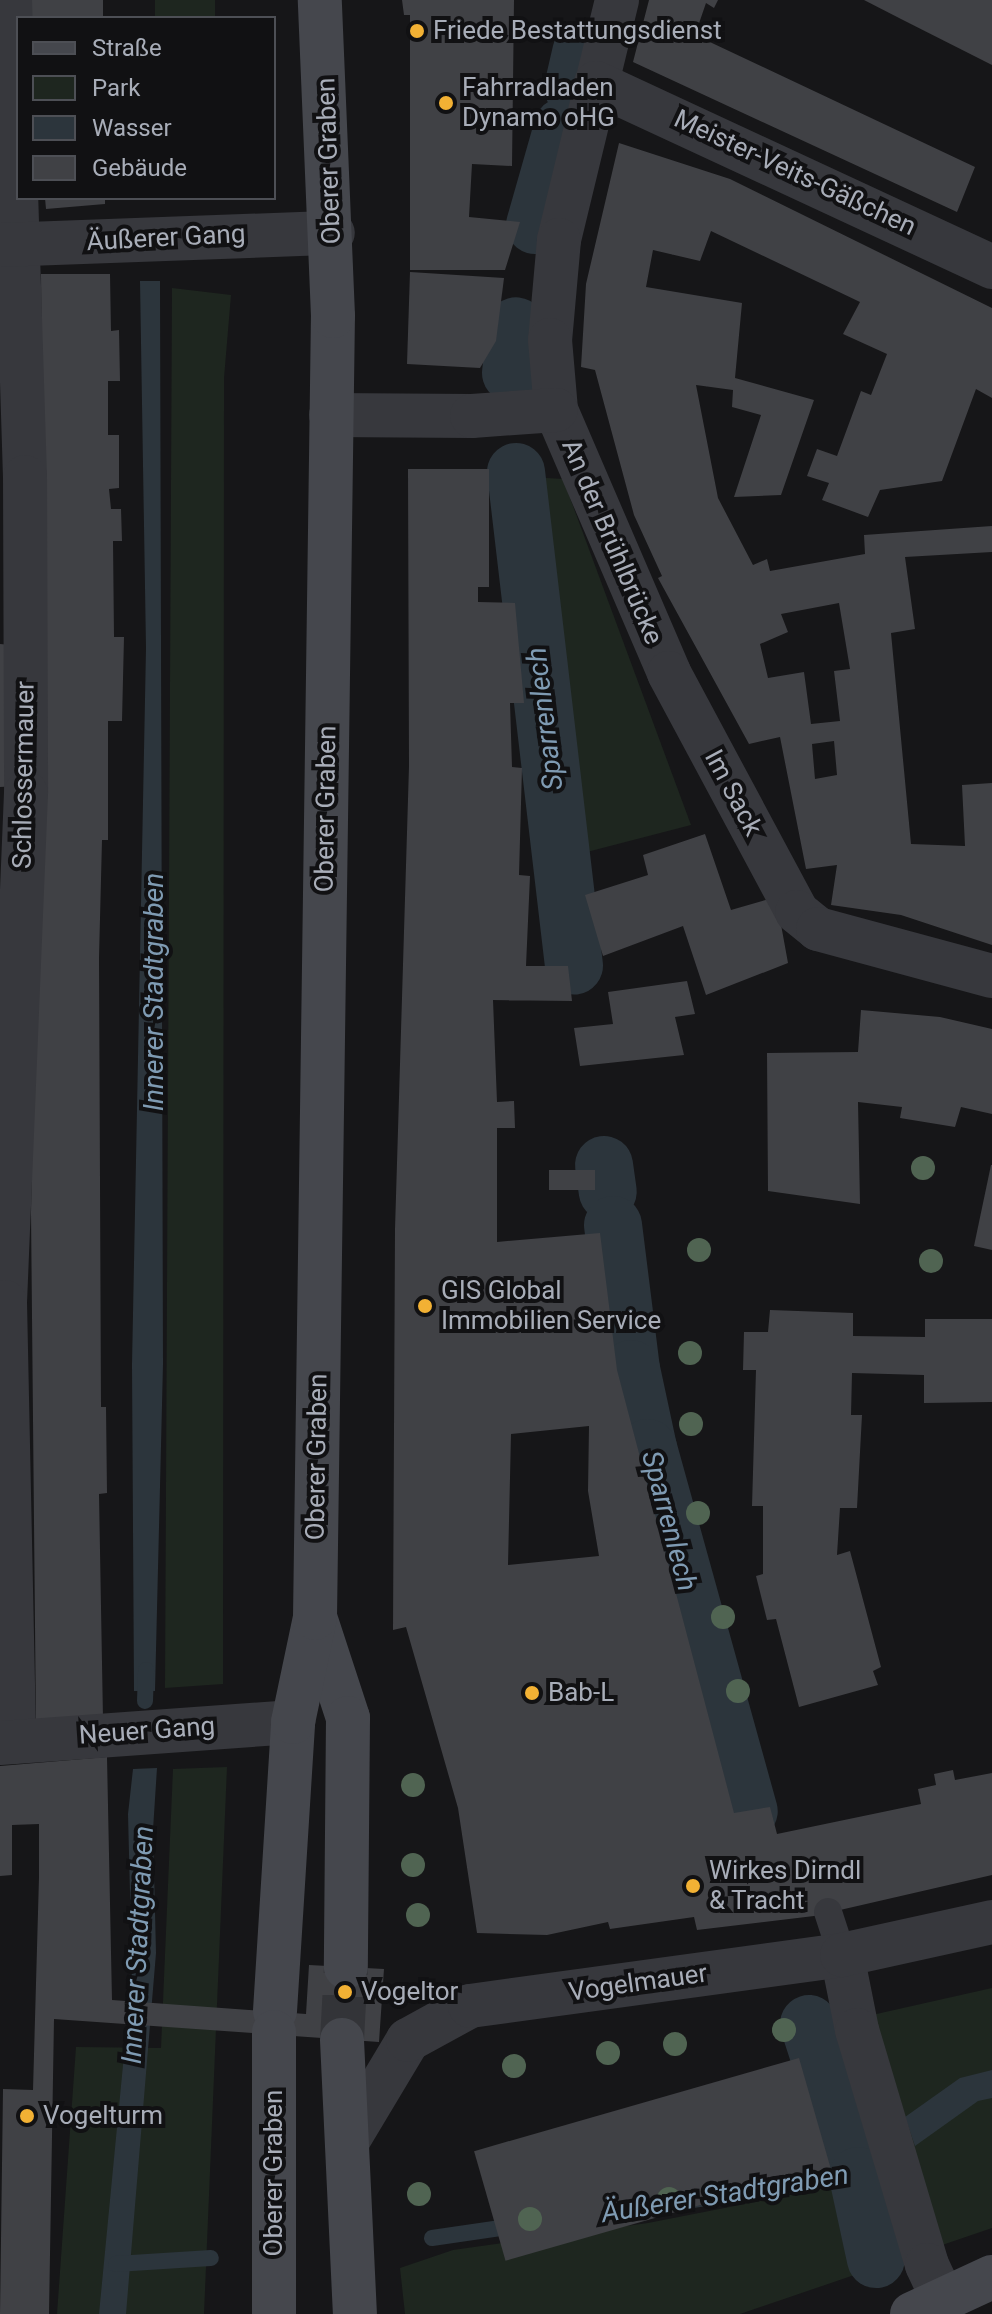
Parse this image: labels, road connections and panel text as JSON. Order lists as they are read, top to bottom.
{
  "streets": {
    "street": [
      "Oberer Graben",
      "Meister-Veits-Gäßchen",
      "Äußerer Gang",
      "An der Brühlbrücke",
      "Schlossermauer",
      "Im Sack",
      "Neuer Gang",
      "Vogelmauer"
    ]
  },
  "crossings": [
    ["Oberer Graben", "Äußerer Gang"],
    ["Oberer Graben", "Neuer Gang"],
    ["Meister-Veits-Gäßchen", "An der Brühlbrücke"],
    ["Äußerer Gang", "Schlossermauer"],
    ["An der Brühlbrücke", "Im Sack"],
    ["Schlossermauer", "Neuer Gang"]
  ],
  "water": ["Sparrenlech", "Innerer Stadtgraben", "Äußerer Stadtgraben"],
  "places": [
    "Friede Bestattungsdienst",
    "Fahrradladen Dynamo oHG",
    "GIS Global Immobilien Service",
    "Bab-L",
    "Wirkes Dirndl & Tracht",
    "Vogeltor",
    "Vogelturm"
  ],
  "legend": [
    "Straße",
    "Park",
    "Wasser",
    "Gebäude"
  ]
}
